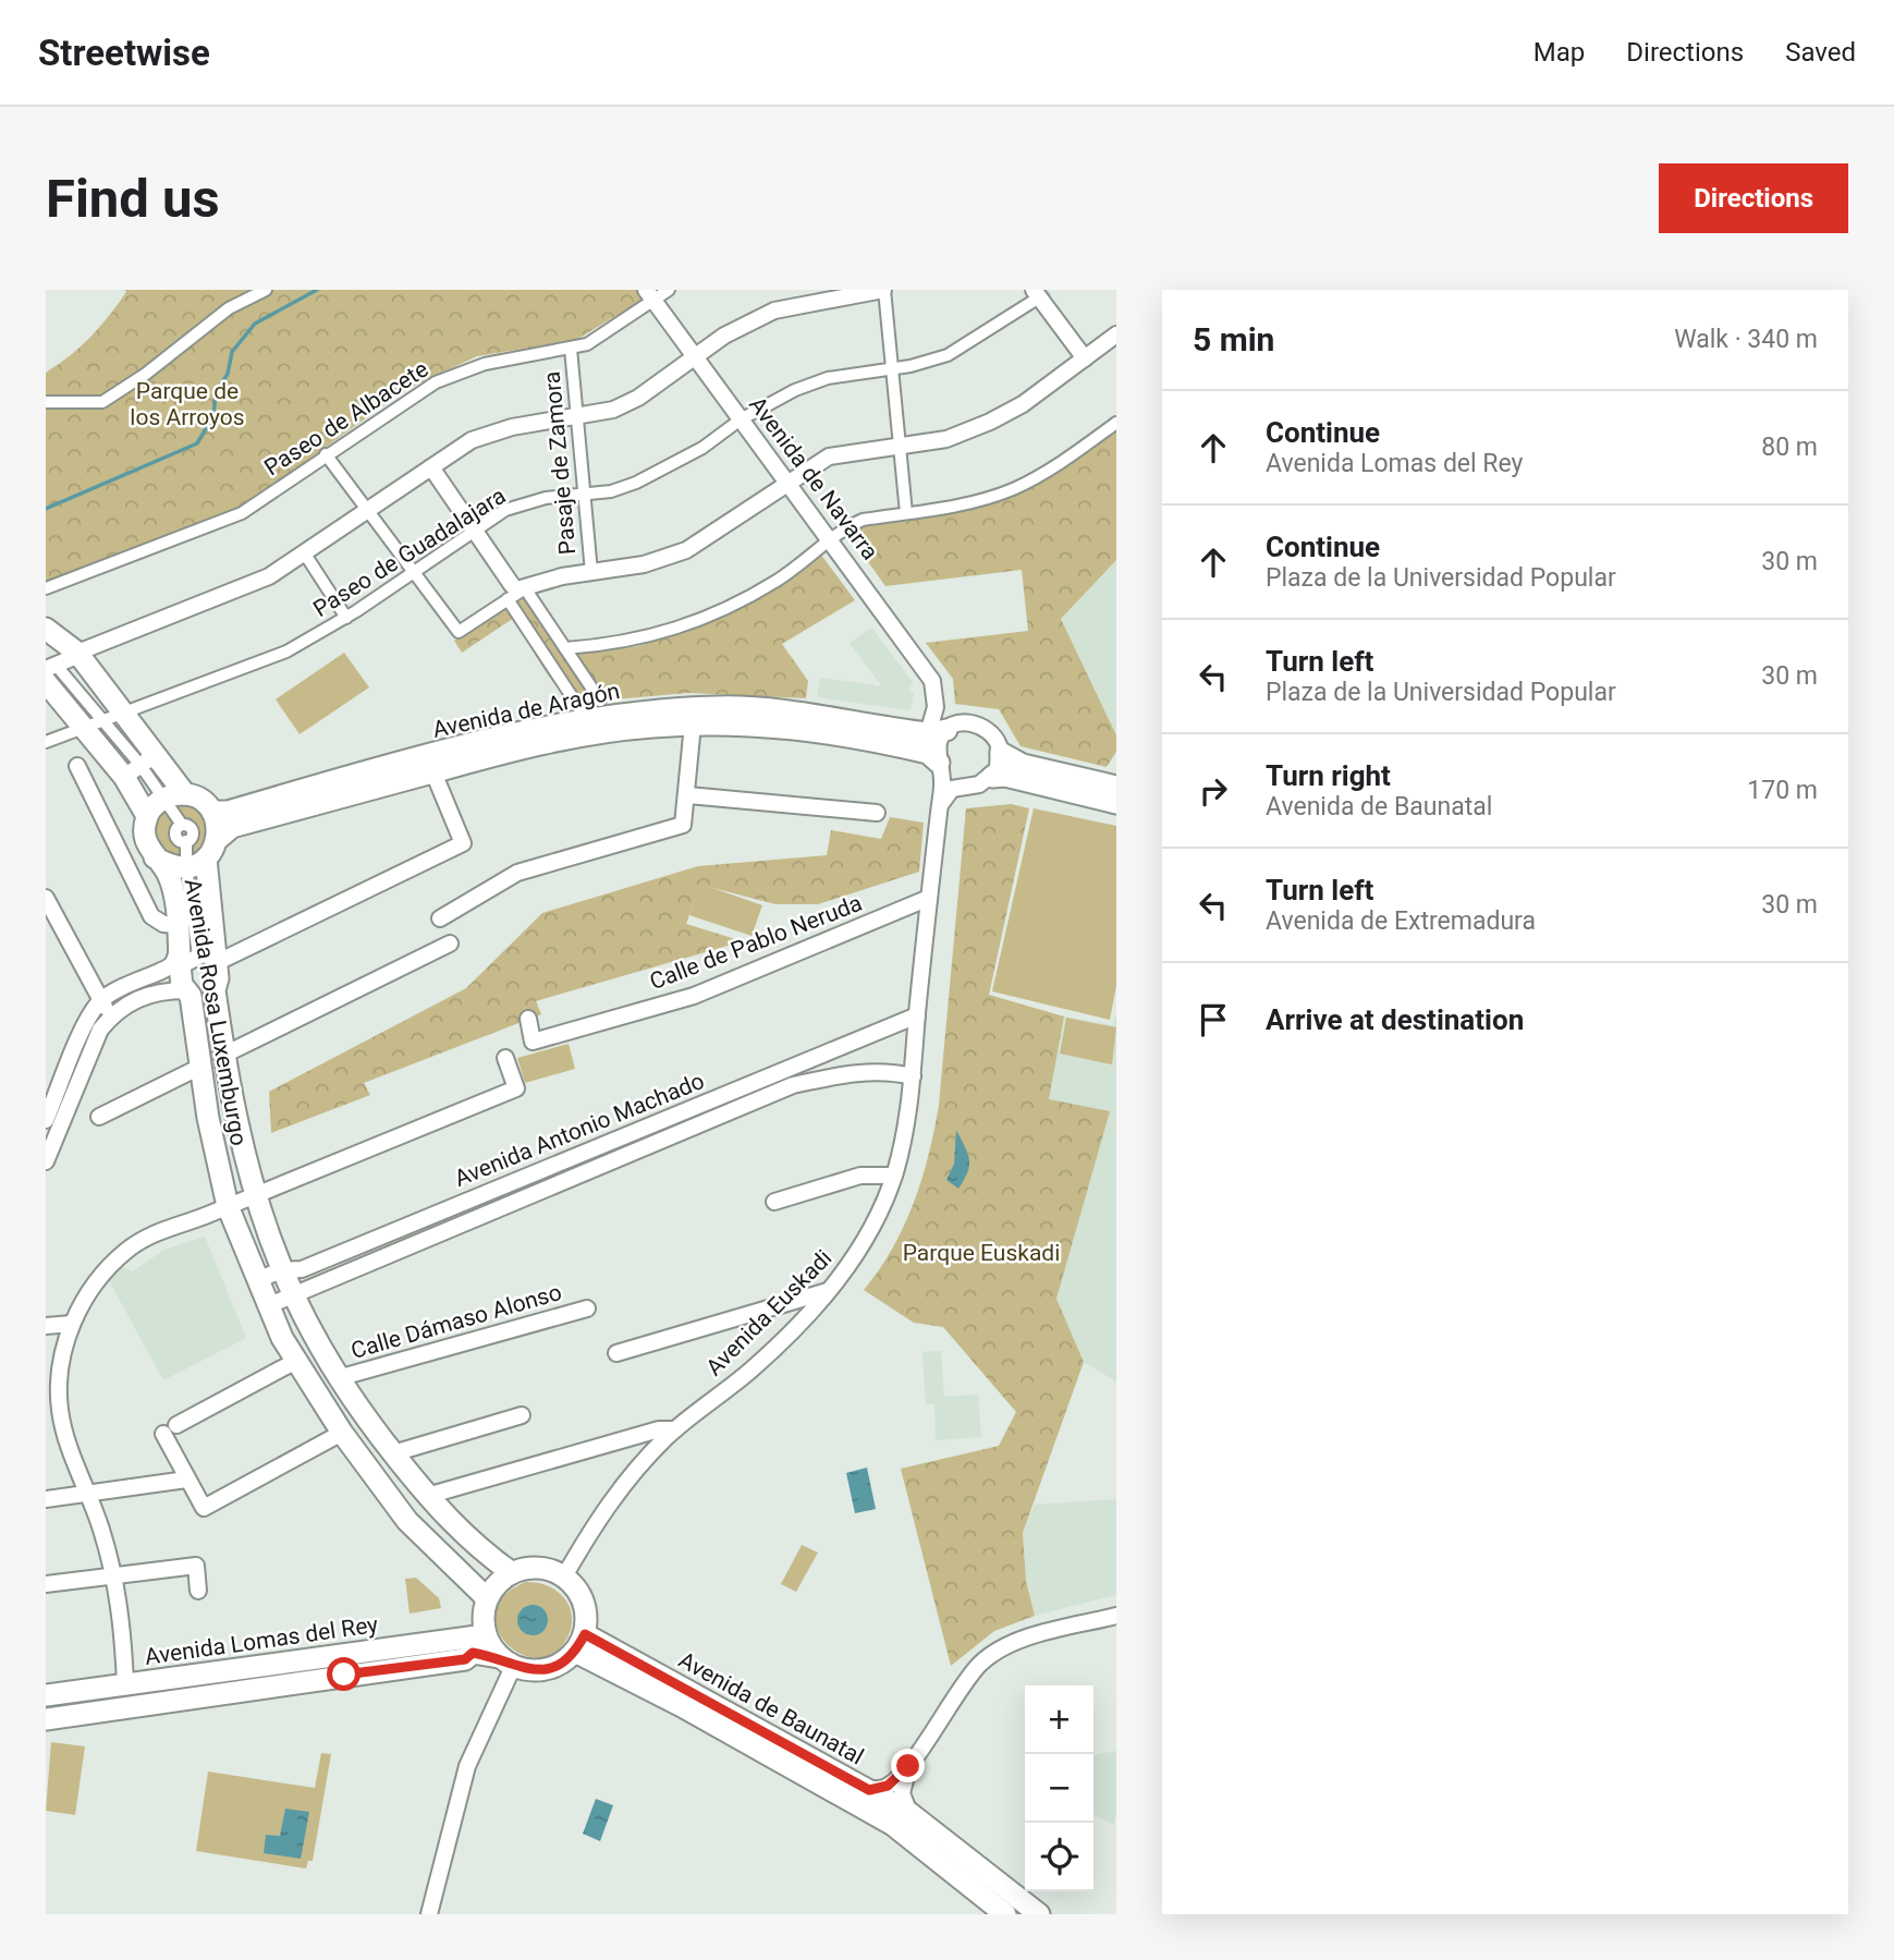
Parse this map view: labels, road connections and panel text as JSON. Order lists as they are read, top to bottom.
{
  "streets": {
    "main road": [
      "Avenida de Aragón",
      "Avenida Rosa Luxemburgo",
      "Avenida Lomas del Rey",
      "Avenida de Baunatal"
    ],
    "street": [
      "Paseo de Albacete",
      "Pasaje de Zamora",
      "Avenida de Navarra",
      "Paseo de Guadalajara",
      "Calle de Pablo Neruda",
      "Avenida Antonio Machado",
      "Avenida Euskadi",
      "Calle Dámaso Alonso"
    ]
  },
  "crossings": [
    ["Paseo de Albacete", "Pasaje de Zamora"],
    ["Paseo de Albacete", "Avenida de Navarra"],
    ["Pasaje de Zamora", "Paseo de Guadalajara"],
    ["Avenida de Navarra", "Paseo de Guadalajara"],
    ["Avenida de Aragón", "Avenida Rosa Luxemburgo"],
    ["Avenida de Aragón", "Avenida Euskadi"],
    ["Calle de Pablo Neruda", "Avenida Euskadi"],
    ["Avenida Rosa Luxemburgo", "Avenida Antonio Machado"],
    ["Avenida Rosa Luxemburgo", "Avenida Euskadi"],
    ["Avenida Rosa Luxemburgo", "Calle Dámaso Alonso"],
    ["Avenida Rosa Luxemburgo", "Avenida Lomas del Rey"],
    ["Avenida Rosa Luxemburgo", "Avenida de Baunatal"],
    ["Avenida Antonio Machado", "Avenida Euskadi"],
    ["Avenida Euskadi", "Avenida Lomas del Rey"],
    ["Avenida Euskadi", "Avenida de Baunatal"],
    ["Avenida Lomas del Rey", "Avenida de Baunatal"]
  ],
  "parks": ["Parque de los Arroyos", "Parque Euskadi"],
  "page": {
    "header": "Streetwise",
    "nav": ["Map", "Directions", "Saved"],
    "buttons": "Directions",
    "title": "Find us",
    "heading": ["5 min", "Walk · 340 m"],
    "list": [
      ["Continue", "Avenida Lomas del Rey", "80 m"],
      ["Continue", "Plaza de la Universidad Popular", "30 m"],
      ["Turn left", "Plaza de la Universidad Popular", "30 m"],
      ["Turn right", "Avenida de Baunatal", "170 m"],
      ["Turn left", "Avenida de Extremadura", "30 m"],
      "Arrive at destination"
    ],
    "map_buttons": ["+", "−"]
  }
}
